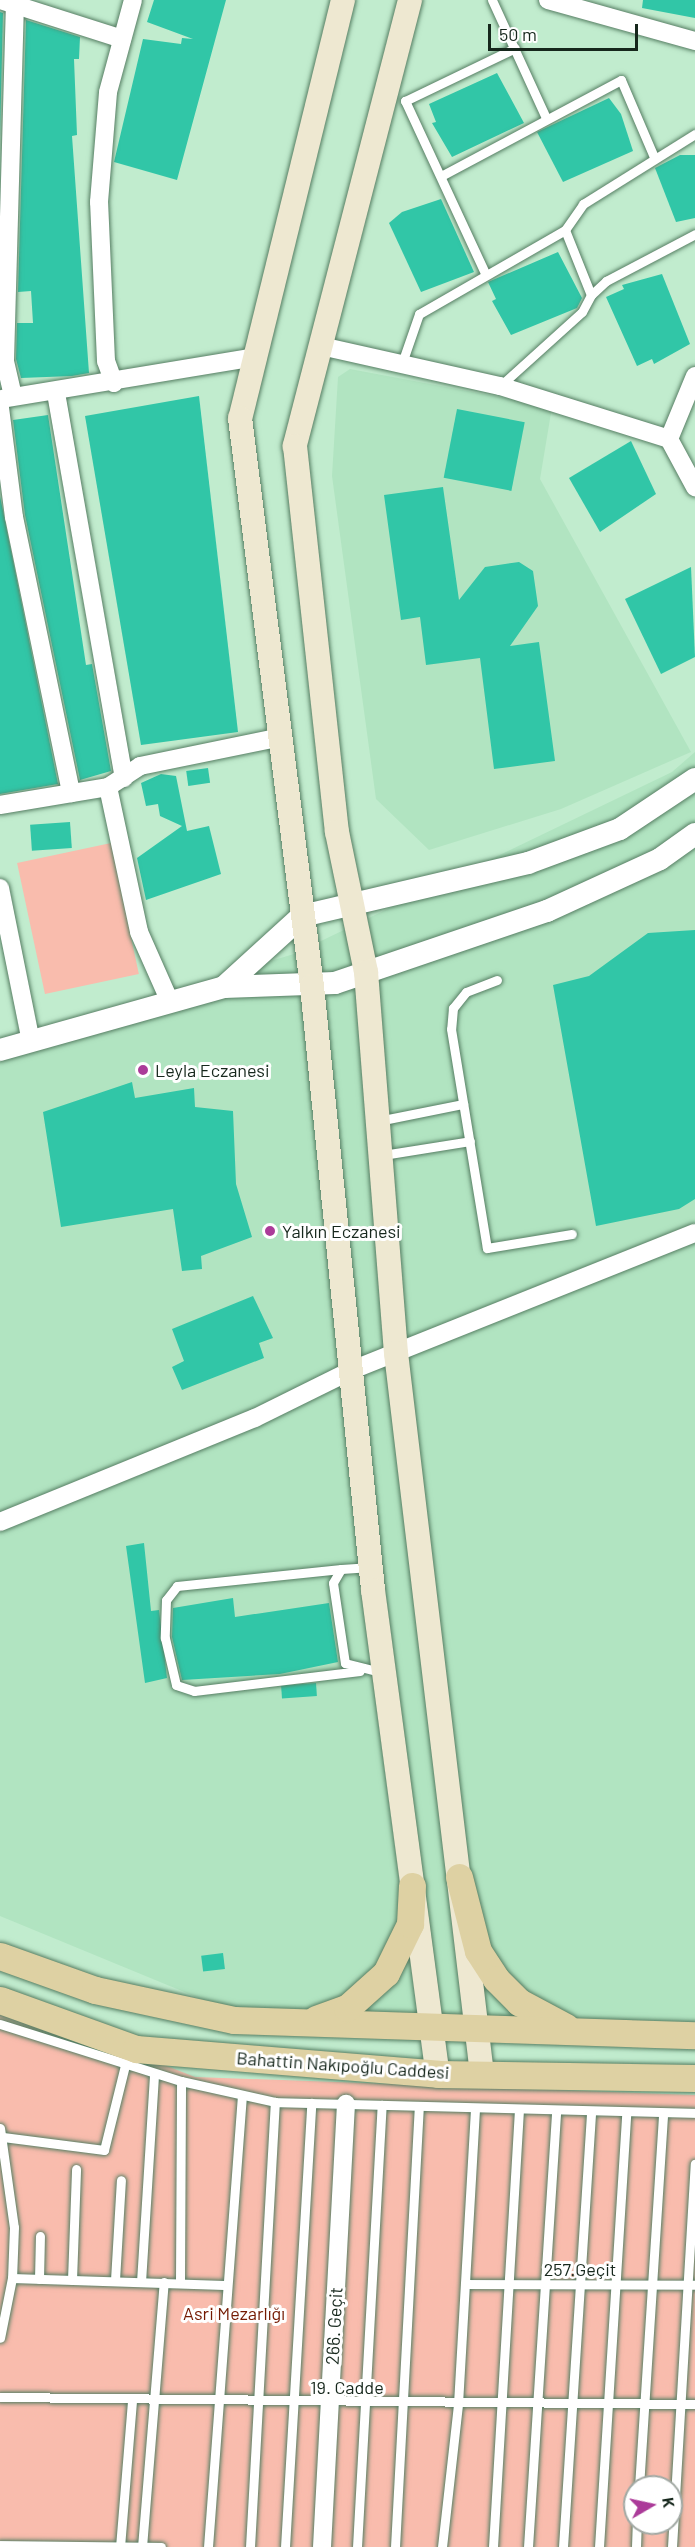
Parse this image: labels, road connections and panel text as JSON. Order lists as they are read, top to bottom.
{
  "streets": {
    "main road": ["Bahattin Nakıpoğlu Caddesi"],
    "street": ["266. Geçit"],
    "lane": ["257.Geçit", "19. Cadde"]
  },
  "crossings": [
    ["266. Geçit", "19. Cadde"]
  ],
  "parks": ["Asri Mezarlığı"],
  "places": ["Leyla Eczanesi", "Yalkın Eczanesi"],
  "scale_bar": "50 m",
  "north": "right"
}
